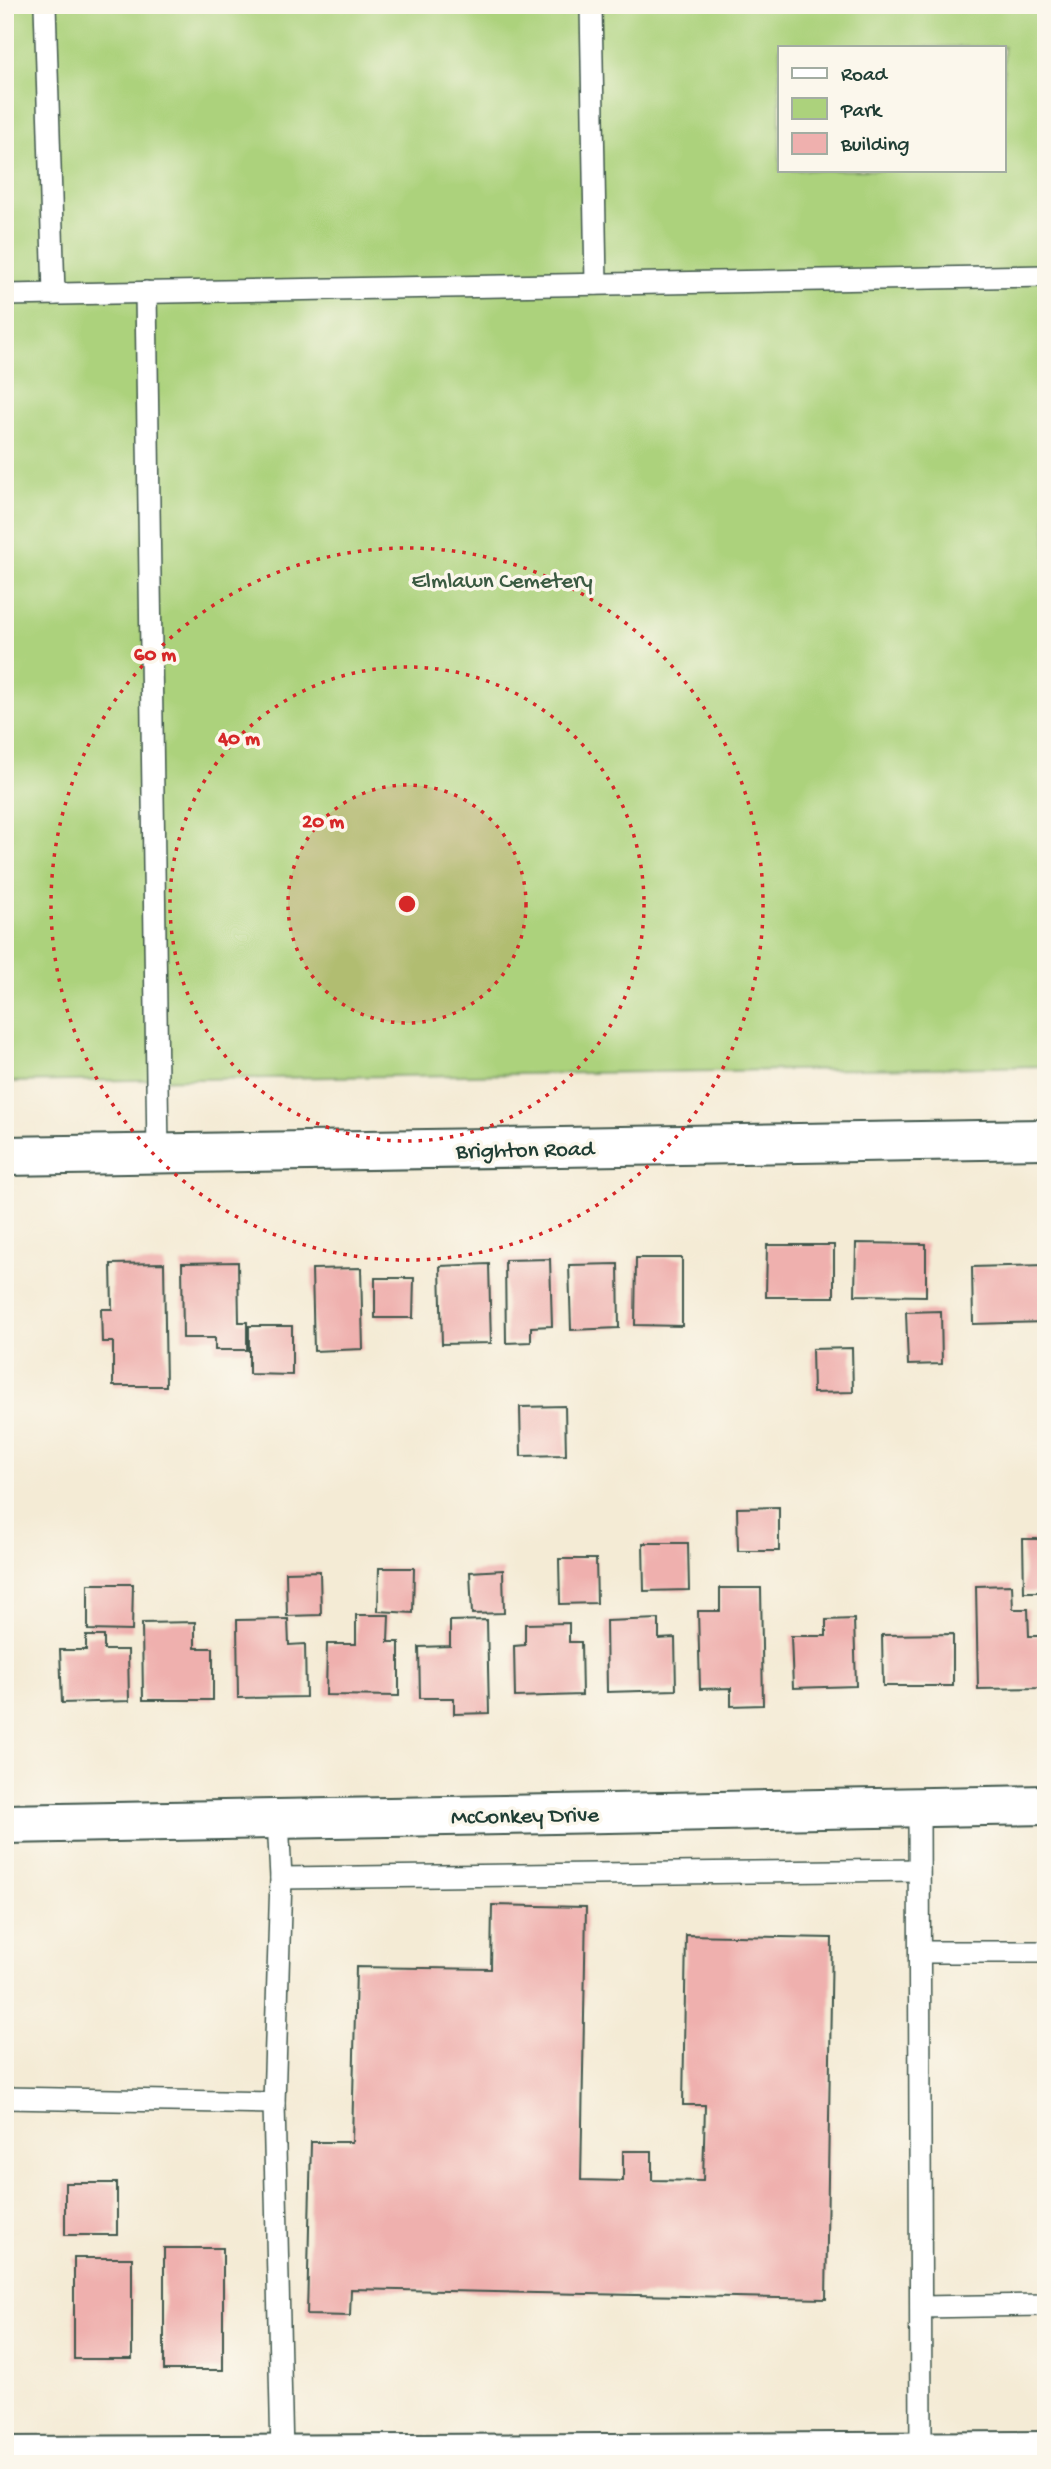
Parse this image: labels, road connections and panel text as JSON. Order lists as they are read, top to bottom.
{
  "streets": {
    "street": ["Brighton Road", "McConkey Drive"]
  },
  "parks": ["Elmlawn Cemetery"],
  "legend": ["Road", "Park", "Building"],
  "rings": ["60 m", "40 m", "20 m"]
}
